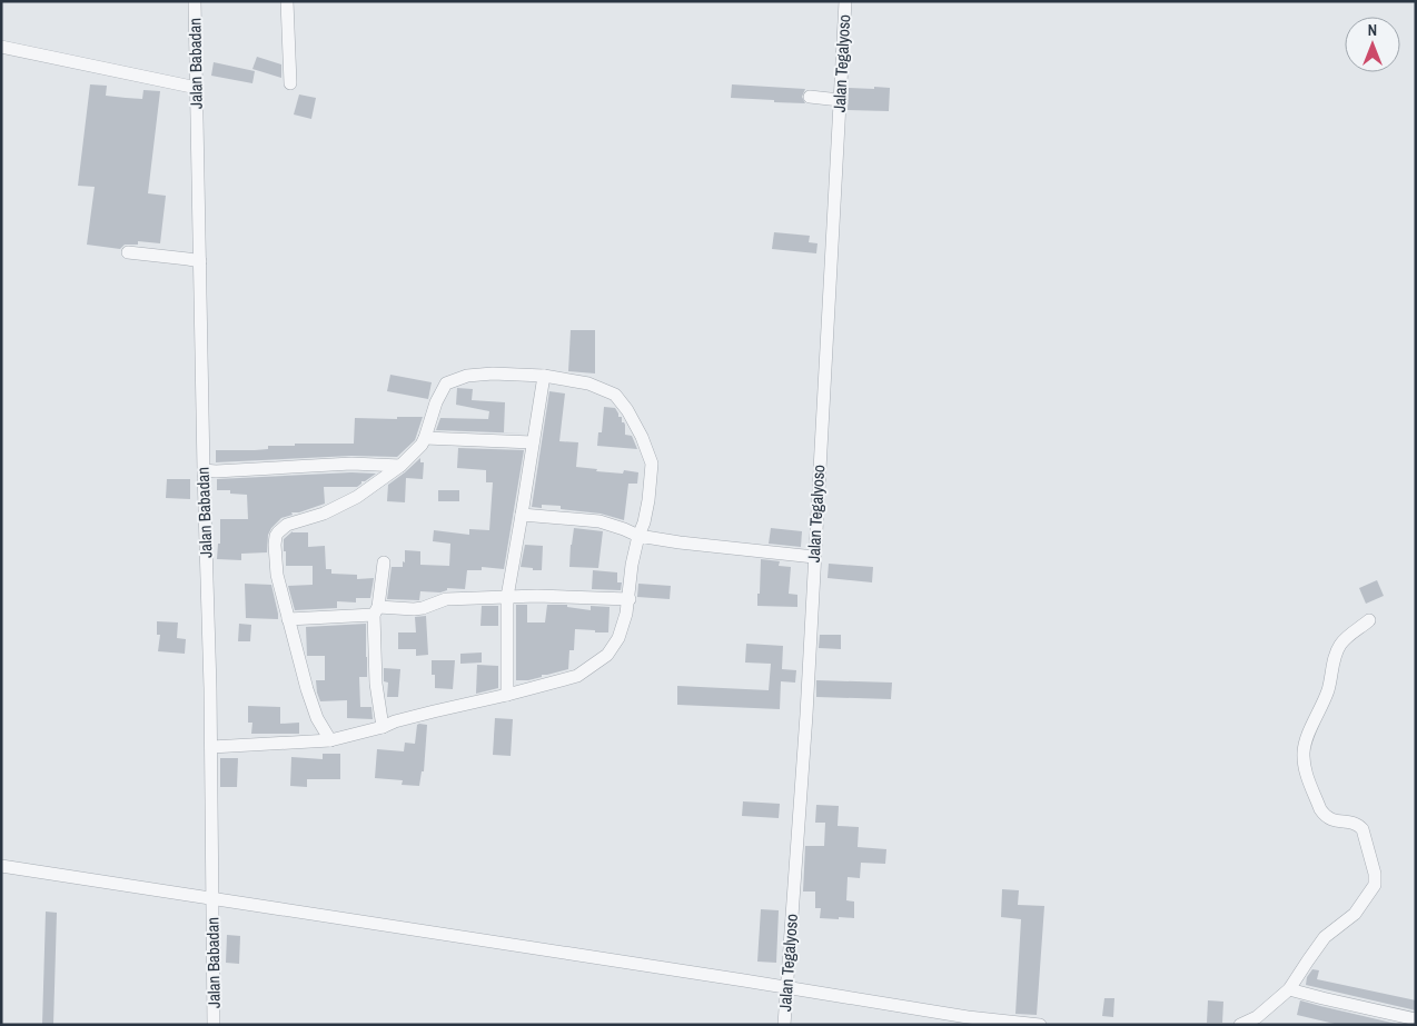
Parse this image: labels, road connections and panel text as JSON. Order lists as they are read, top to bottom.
{
  "streets": {
    "street": ["Jalan Babadan", "Jalan Tegalyoso"]
  },
  "north": "top"
}
